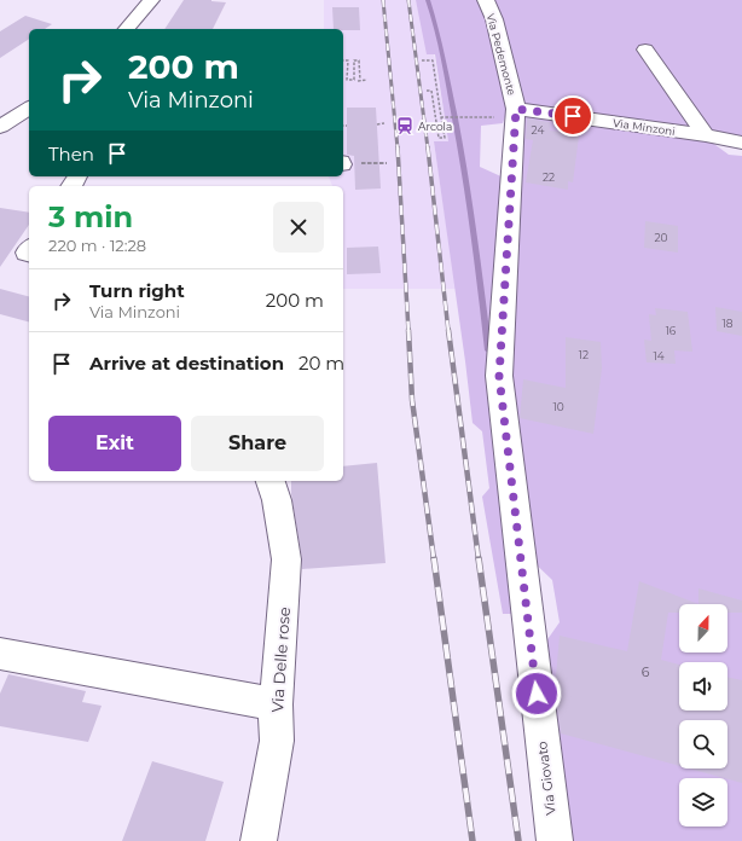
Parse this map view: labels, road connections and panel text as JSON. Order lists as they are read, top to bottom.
{
  "streets": {
    "street": [
      "Via Pedemonte",
      "Via Minzoni",
      "Via Delle rose",
      "Via Giovato"
    ]
  },
  "crossings": [
    ["Via Pedemonte", "Via Minzoni"],
    ["Via Pedemonte", "Via Giovato"],
    ["Via Minzoni", "Via Giovato"]
  ],
  "places": {
    "station": ["Arcola"]
  },
  "house_numbers": [
    "24",
    "22",
    "20",
    "18",
    "16",
    "12",
    "14",
    "10",
    "6"
  ],
  "north": "top",
  "page": {
    "turn": ["200 m", "Via Minzoni"],
    "then": "Then",
    "heading": ["3 min", "220 m · 12:28"],
    "list": [
      {
        "name": "Turn right",
        "note": "Via Minzoni",
        "value": "200 m"
      },
      {
        "name": "Arrive at destination",
        "value": "20 m"
      }
    ],
    "buttons": ["Exit", "Share"]
  }
}
